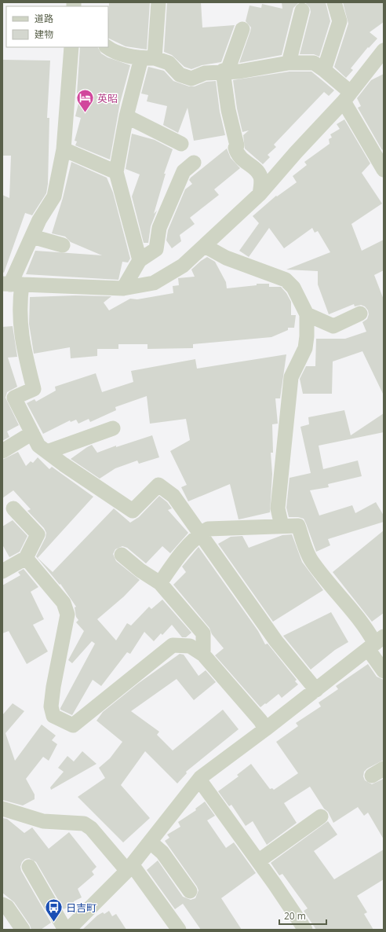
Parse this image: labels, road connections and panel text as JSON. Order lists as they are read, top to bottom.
{
  "places": {
    "hotel": ["英昭"],
    "bus stop": ["日吉町"]
  },
  "legend": ["道路", "建物"],
  "scale_bar": "20 m"
}
